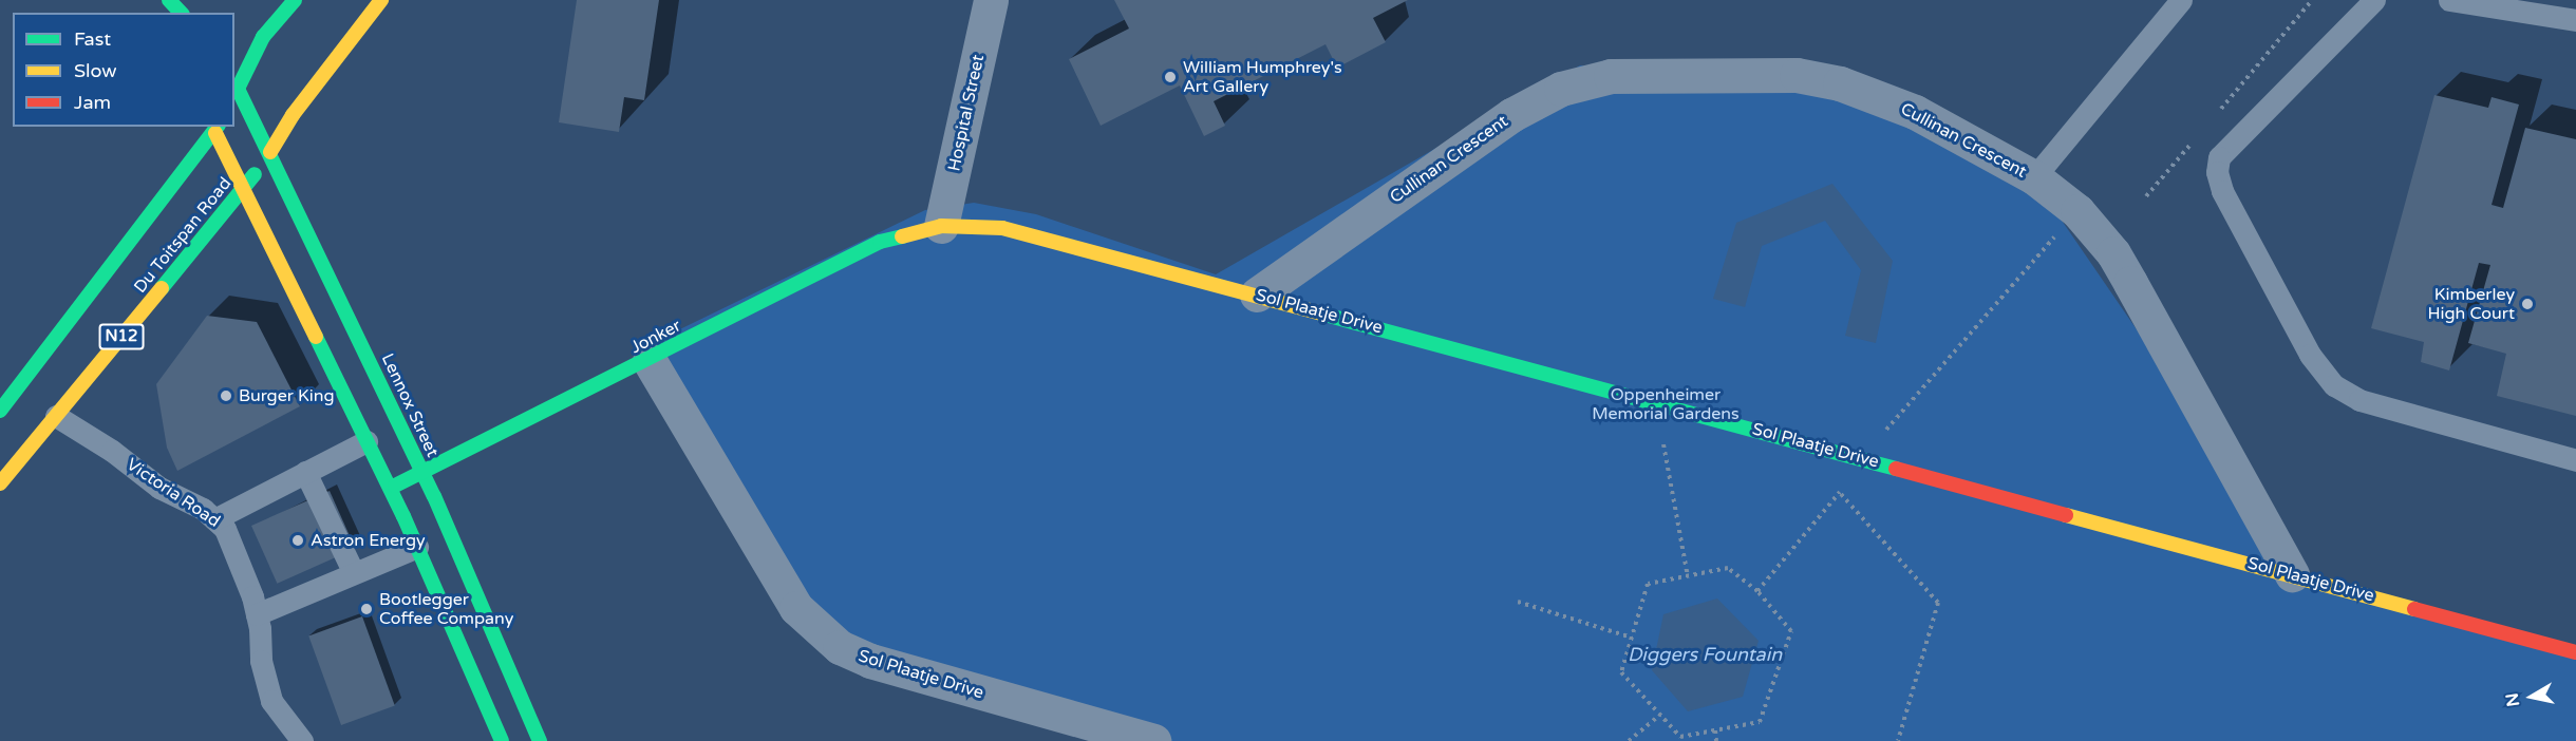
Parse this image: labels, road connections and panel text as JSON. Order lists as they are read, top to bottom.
{
  "streets": {
    "main road": [
      "Du Toitspan Road",
      "Sol Plaatje Drive",
      "N12",
      "Jonker",
      "Lennox Street"
    ],
    "street": ["Hospital Street", "Cullinan Crescent"],
    "lane": ["Victoria Road"]
  },
  "crossings": [
    ["Hospital Street", "Sol Plaatje Drive"],
    ["Hospital Street", "Jonker"],
    ["Cullinan Crescent", "Sol Plaatje Drive"],
    ["Du Toitspan Road", "Lennox Street"],
    ["Du Toitspan Road", "Victoria Road"],
    ["Sol Plaatje Drive", "Jonker"],
    ["Jonker", "Lennox Street"]
  ],
  "water": ["Diggers Fountain"],
  "parks": ["Oppenheimer Memorial Gardens"],
  "places": [
    "William Humphrey's Art Gallery",
    "Kimberley High Court",
    "Burger King",
    "Astron Energy",
    "Bootlegger Coffee Company"
  ],
  "legend": ["Fast", "Slow", "Jam"],
  "north": "left"
}
